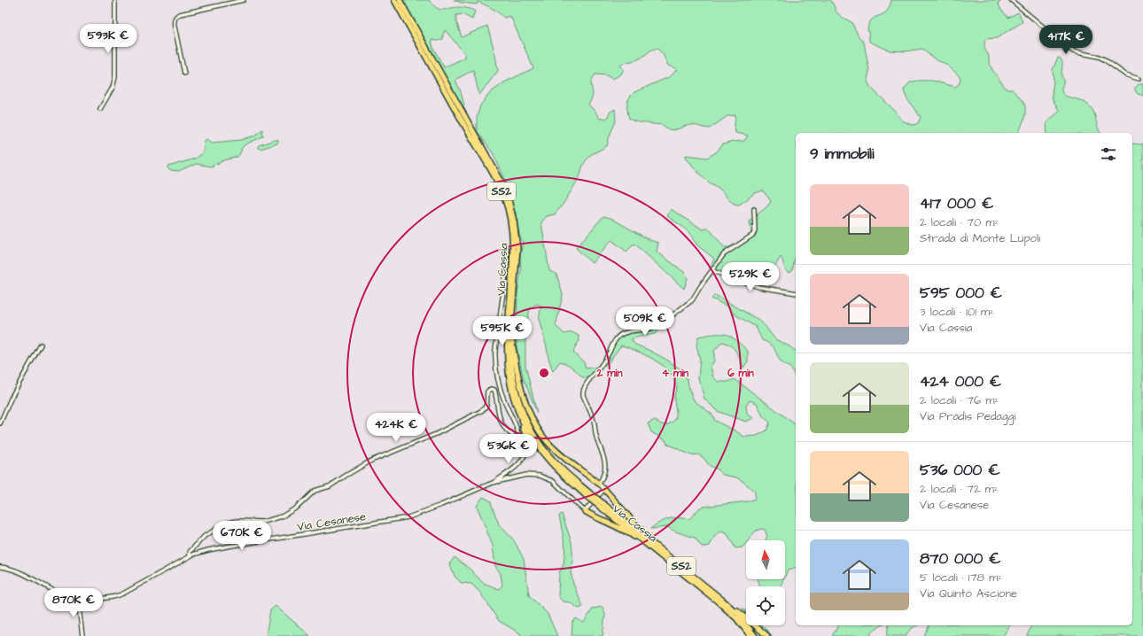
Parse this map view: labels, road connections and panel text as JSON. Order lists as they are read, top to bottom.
{
  "streets": {
    "highway": ["SS2", "Via Cassia"],
    "street": ["Via Cesanese"]
  },
  "north": "top",
  "page": {
    "price": [
      "593K €",
      "417K €",
      "529K €",
      "509K €",
      "595K €",
      "424K €",
      "536K €",
      "670K €",
      "870K €"
    ],
    "heading": "9 immobili",
    "list": [
      {
        "name": "417 000 €",
        "note": "2 locali · 70 m² · Strada di Monte Lupoli"
      },
      {
        "name": "595 000 €",
        "note": "3 locali · 101 m² · Via Cassia"
      },
      {
        "name": "424 000 €",
        "note": "2 locali · 76 m² · Via Pradis Pedaggi"
      },
      {
        "name": "536 000 €",
        "note": "2 locali · 72 m² · Via Cesanese"
      },
      {
        "name": "870 000 €",
        "note": "5 locali · 178 m² · Via Quinto Ascione"
      }
    ]
  },
  "rings": ["2 min", "4 min", "6 min"]
}
